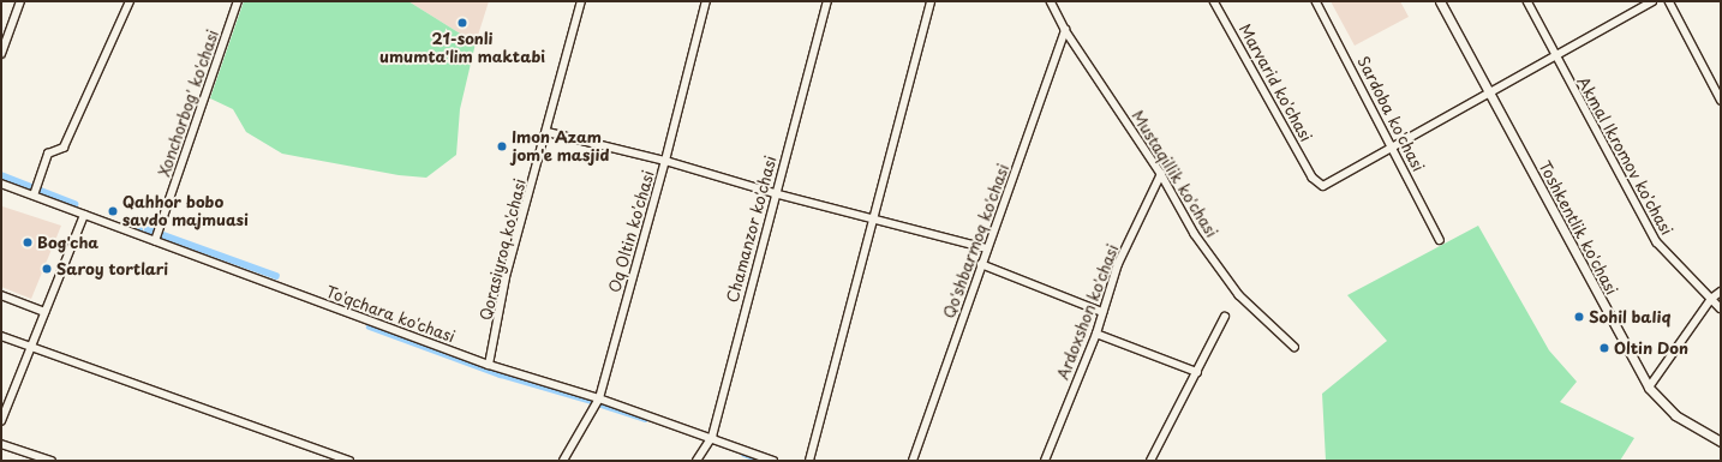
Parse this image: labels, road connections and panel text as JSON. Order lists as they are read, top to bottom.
{
  "streets": {
    "main road": ["Toshkentlik ko'chasi"],
    "street": [
      "Marvarid ko'chasi",
      "Xonchorbog' ko'chasi",
      "Sardoba ko'chasi",
      "Akmal Ikromov ko'chasi",
      "Mustaqillik ko'chasi",
      "Chamanzor ko'chasi",
      "Oq Oltin ko'chasi",
      "Qo'shbarmoq ko'chasi",
      "Qorasiyroq ko'chasi",
      "Ardoxshon ko'chasi",
      "To'qchara ko'chasi"
    ]
  },
  "crossings": [
    ["Marvarid ko'chasi", "Sardoba ko'chasi"],
    ["Xonchorbog' ko'chasi", "To'qchara ko'chasi"],
    ["Mustaqillik ko'chasi", "Qo'shbarmoq ko'chasi"],
    ["Mustaqillik ko'chasi", "Ardoxshon ko'chasi"],
    ["Chamanzor ko'chasi", "To'qchara ko'chasi"],
    ["Oq Oltin ko'chasi", "To'qchara ko'chasi"],
    ["Qorasiyroq ko'chasi", "To'qchara ko'chasi"]
  ],
  "places": [
    "21-sonli umumta'lim maktabi",
    "Imon Azam jom'e masjid",
    "Qahhor bobo savdo majmuasi",
    "Bog'cha",
    "Saroy tortlari",
    "Sohil baliq",
    "Oltin Don"
  ]
}
